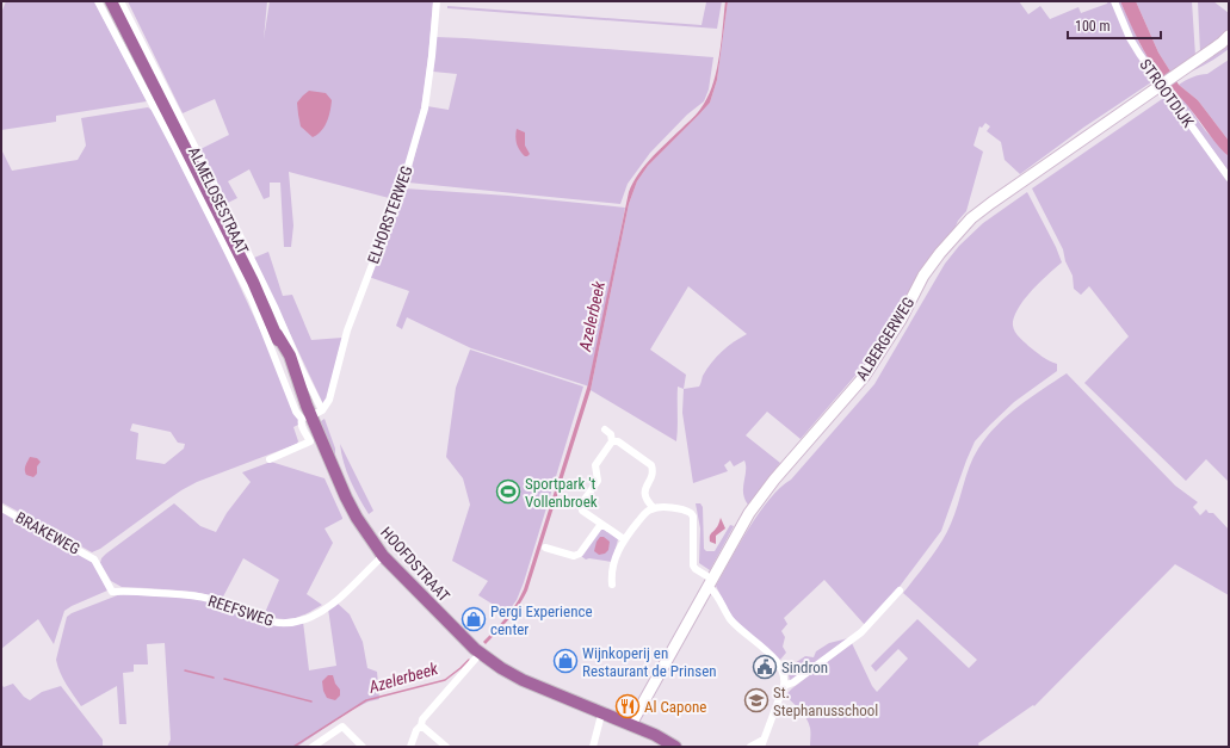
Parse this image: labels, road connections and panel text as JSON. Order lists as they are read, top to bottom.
{
  "streets": {
    "main road": ["ALMELOSESTRAAT", "ALBERGERWEG", "HOOFDSTRAAT"],
    "street": [
      "STROOTDIJK",
      "ELHORSTERWEG",
      "BRAKEWEG",
      "REEFSWEG"
    ]
  },
  "crossings": [
    ["STROOTDIJK", "ALBERGERWEG"],
    ["ALMELOSESTRAAT", "ELHORSTERWEG"],
    ["ALMELOSESTRAAT", "HOOFDSTRAAT"],
    ["ELHORSTERWEG", "HOOFDSTRAAT"],
    ["ALBERGERWEG", "HOOFDSTRAAT"],
    ["BRAKEWEG", "REEFSWEG"],
    ["HOOFDSTRAAT", "REEFSWEG"]
  ],
  "water": ["Azelerbeek"],
  "places": {
    "sports": ["Sportpark 't Vollenbroek"],
    "shop": ["Pergi Experience center", "Wijnkoperij en Restaurant de Prinsen"],
    "public building": ["Sindron"],
    "school or university": ["St. Stephanusschool"],
    "restaurant": ["Al Capone"]
  },
  "scale_bar": "100 m"
}
